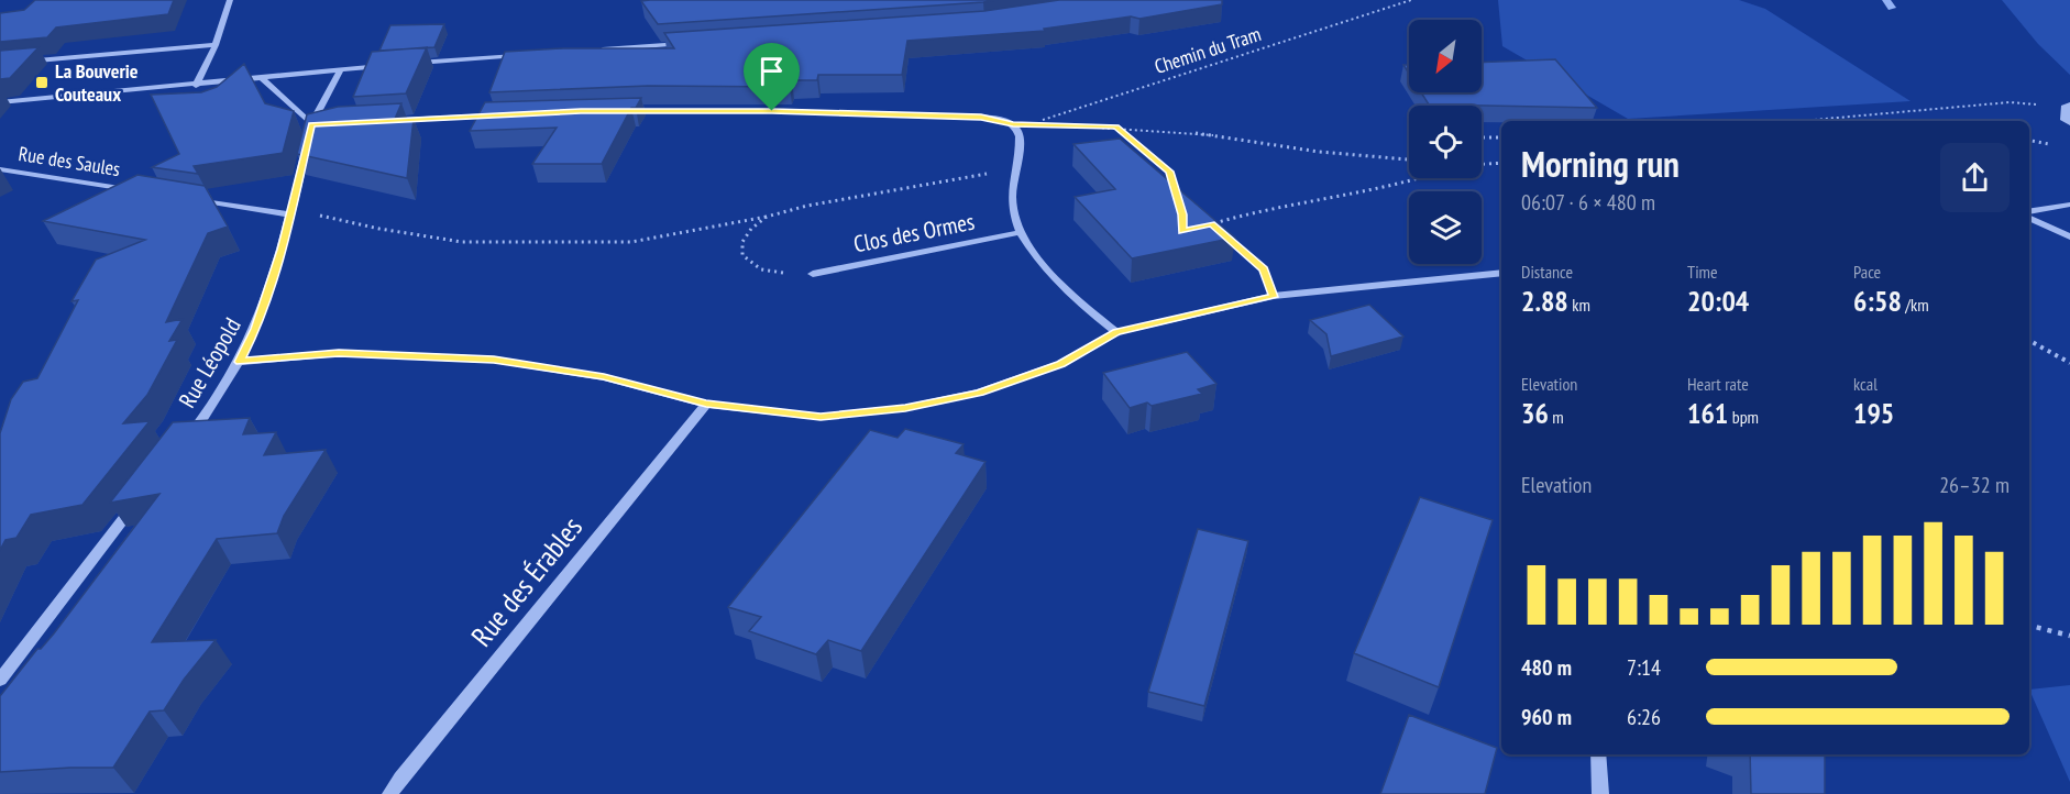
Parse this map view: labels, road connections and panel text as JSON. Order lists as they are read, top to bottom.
{
  "streets": {
    "street": [
      "Rue des Saules",
      "Clos des Ormes",
      "Rue Léopold",
      "Rue des Érables"
    ],
    "path": ["Chemin du Tram"]
  },
  "places": {
    "transit": ["La Bouverie Couteaux"]
  },
  "north": "bottom left",
  "page": {
    "heading": ["Morning run", "06:07 · 6 × 480 m"],
    "stats": [
      ["Distance", "2.88 km"],
      ["Time", "20:04"],
      ["Pace", "6:58 /km"],
      ["Elevation", "36 m"],
      ["Heart rate", "161 bpm"],
      ["kcal", "195"]
    ],
    "chart": ["Elevation", "26–32 m"],
    "list": [
      {
        "name": "480 m",
        "note": "7:14"
      },
      {
        "name": "960 m",
        "note": "6:26"
      }
    ]
  }
}
